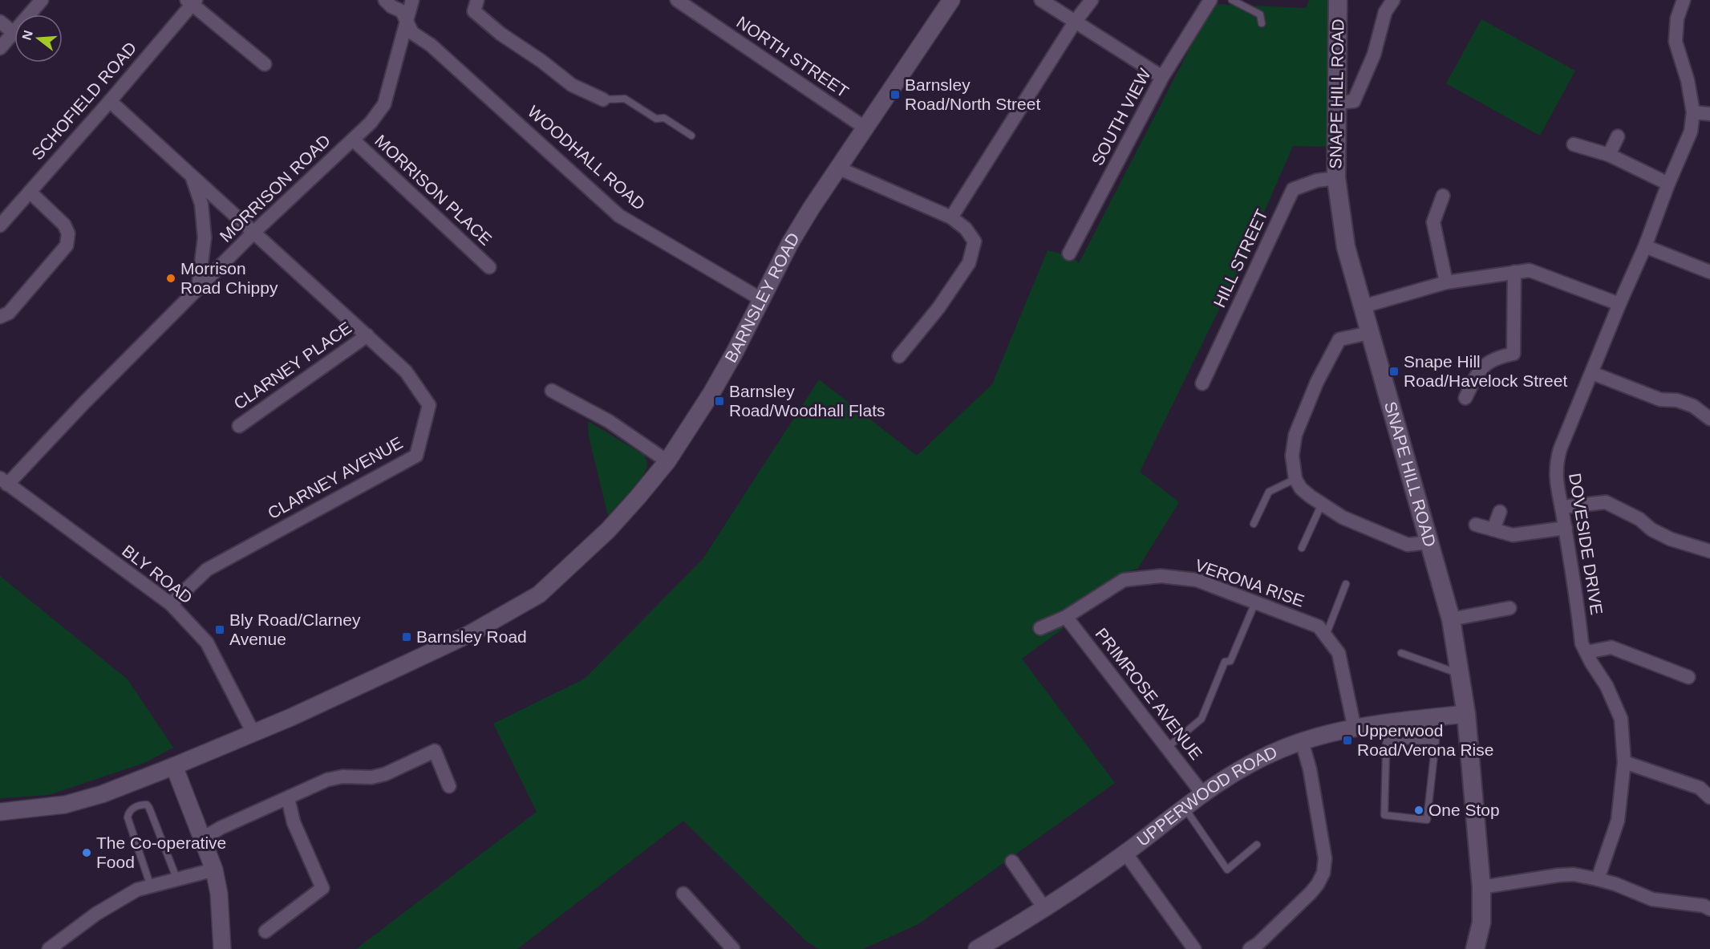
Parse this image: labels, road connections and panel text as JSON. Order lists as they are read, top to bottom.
{
  "streets": {
    "main road": ["SNAPE HILL ROAD"],
    "street": [
      "NORTH STREET",
      "SCHOFIELD ROAD",
      "SOUTH VIEW",
      "WOODHALL ROAD",
      "MORRISON ROAD",
      "MORRISON PLACE",
      "HILL STREET",
      "BARNSLEY ROAD",
      "CLARNEY PLACE",
      "CLARNEY AVENUE",
      "DOVESIDE DRIVE",
      "BLY ROAD",
      "VERONA RISE",
      "PRIMROSE AVENUE",
      "UPPERWOOD ROAD"
    ]
  },
  "crossings": [
    ["NORTH STREET", "BARNSLEY ROAD"],
    ["SNAPE HILL ROAD", "HILL STREET"],
    ["SNAPE HILL ROAD", "UPPERWOOD ROAD"],
    ["SCHOFIELD ROAD", "CLARNEY AVENUE"],
    ["WOODHALL ROAD", "MORRISON ROAD"],
    ["WOODHALL ROAD", "BARNSLEY ROAD"],
    ["MORRISON ROAD", "MORRISON PLACE"],
    ["MORRISON ROAD", "CLARNEY AVENUE"],
    ["MORRISON ROAD", "BLY ROAD"],
    ["BARNSLEY ROAD", "BLY ROAD"],
    ["CLARNEY PLACE", "CLARNEY AVENUE"],
    ["CLARNEY AVENUE", "BLY ROAD"],
    ["VERONA RISE", "PRIMROSE AVENUE"],
    ["VERONA RISE", "UPPERWOOD ROAD"],
    ["PRIMROSE AVENUE", "UPPERWOOD ROAD"]
  ],
  "places": {
    "transit": [
      "Barnsley Road/North Street",
      "Snape Hill Road/Havelock Street",
      "Barnsley Road/Woodhall Flats",
      "Bly Road/Clarney Avenue",
      "Barnsley Road",
      "Upperwood Road/Verona Rise"
    ],
    "other": ["Morrison Road Chippy", "One Stop", "The Co-operative Food"]
  },
  "north": "left"
}
